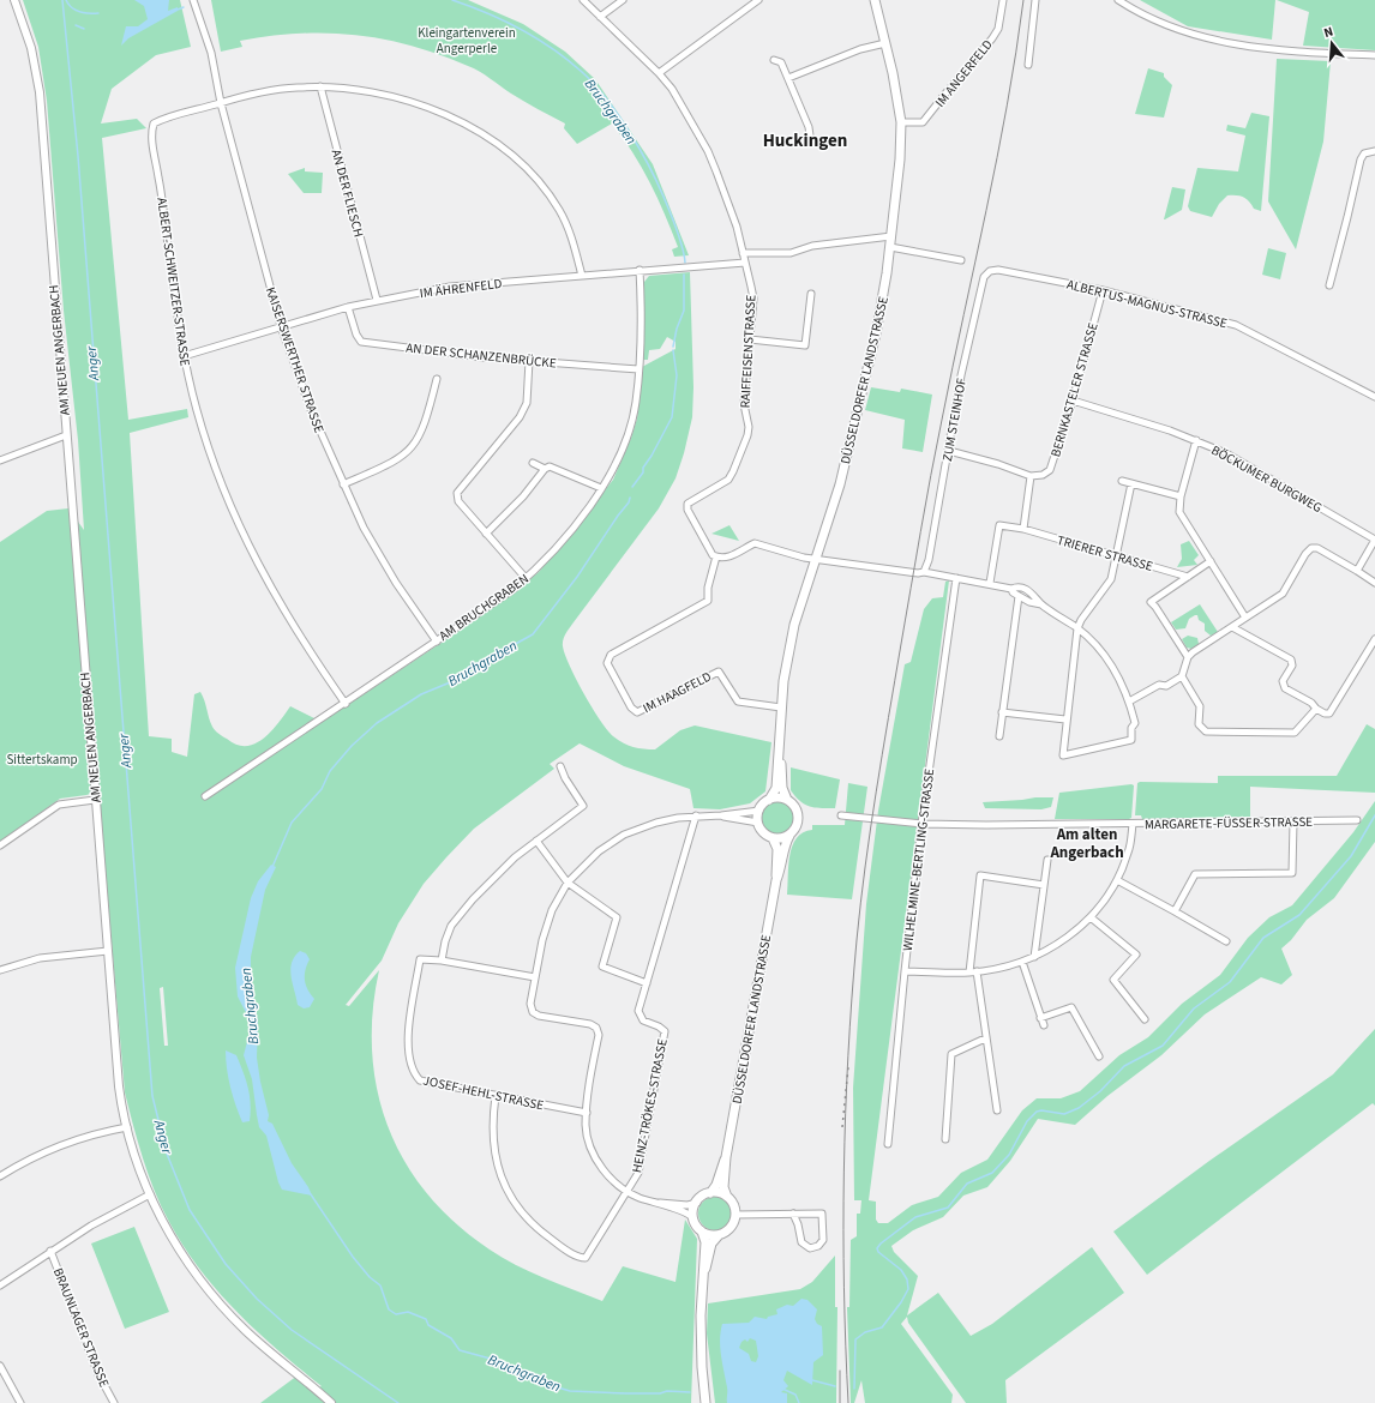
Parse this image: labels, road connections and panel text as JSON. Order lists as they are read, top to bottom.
{
  "streets": {
    "main road": ["DÜSSELDORFER LANDSTRASSE"],
    "street": [
      "IM ANGERFELD",
      "AN DER FLIESCH",
      "ALBERT-SCHWEITZER-STRASSE",
      "IM ÄHRENFELD",
      "ALBERTUS-MAGNUS-STRASSE",
      "AM NEUEN ANGERBACH",
      "RAIFFEISENSTRASSE",
      "AN DER SCHANZENBRÜCKE",
      "KAISERSWERTHER STRASSE",
      "BERNKASTELER STRASSE",
      "ZUM STEINHOF",
      "BÖCKUMER BURGWEG",
      "TRIERER STRASSE",
      "AM BRUCHGRABEN",
      "IM HAAGFELD",
      "MARGARETE-FÜSSER-STRASSE",
      "WILHELMINE-BERTLING-STRASSE",
      "JOSEF-HEHL-STRASSE",
      "HEINZ-TRÖKES-STRASSE",
      "BRAUNLAGER STRASSE"
    ]
  },
  "crossings": [
    ["IM ANGERFELD", "DÜSSELDORFER LANDSTRASSE"],
    ["AN DER FLIESCH", "ALBERT-SCHWEITZER-STRASSE"],
    ["AN DER FLIESCH", "IM ÄHRENFELD"],
    ["ALBERT-SCHWEITZER-STRASSE", "IM ÄHRENFELD"],
    ["ALBERT-SCHWEITZER-STRASSE", "KAISERSWERTHER STRASSE"],
    ["ALBERT-SCHWEITZER-STRASSE", "AM BRUCHGRABEN"],
    ["IM ÄHRENFELD", "RAIFFEISENSTRASSE"],
    ["IM ÄHRENFELD", "AN DER SCHANZENBRÜCKE"],
    ["IM ÄHRENFELD", "KAISERSWERTHER STRASSE"],
    ["IM ÄHRENFELD", "AM BRUCHGRABEN"],
    ["ALBERTUS-MAGNUS-STRASSE", "BERNKASTELER STRASSE"],
    ["ALBERTUS-MAGNUS-STRASSE", "ZUM STEINHOF"],
    ["RAIFFEISENSTRASSE", "IM HAAGFELD"],
    ["AN DER SCHANZENBRÜCKE", "AM BRUCHGRABEN"],
    ["KAISERSWERTHER STRASSE", "AM BRUCHGRABEN"],
    ["DÜSSELDORFER LANDSTRASSE", "IM HAAGFELD"],
    ["BERNKASTELER STRASSE", "BÖCKUMER BURGWEG"],
    ["MARGARETE-FÜSSER-STRASSE", "WILHELMINE-BERTLING-STRASSE"],
    ["JOSEF-HEHL-STRASSE", "HEINZ-TRÖKES-STRASSE"]
  ],
  "districts": ["Huckingen", "Am alten Angerbach"],
  "water": ["Bruchgraben", "Anger"],
  "parks": ["Kleingartenverein Angerperle", "Sittertskamp"],
  "north": "top"
}
